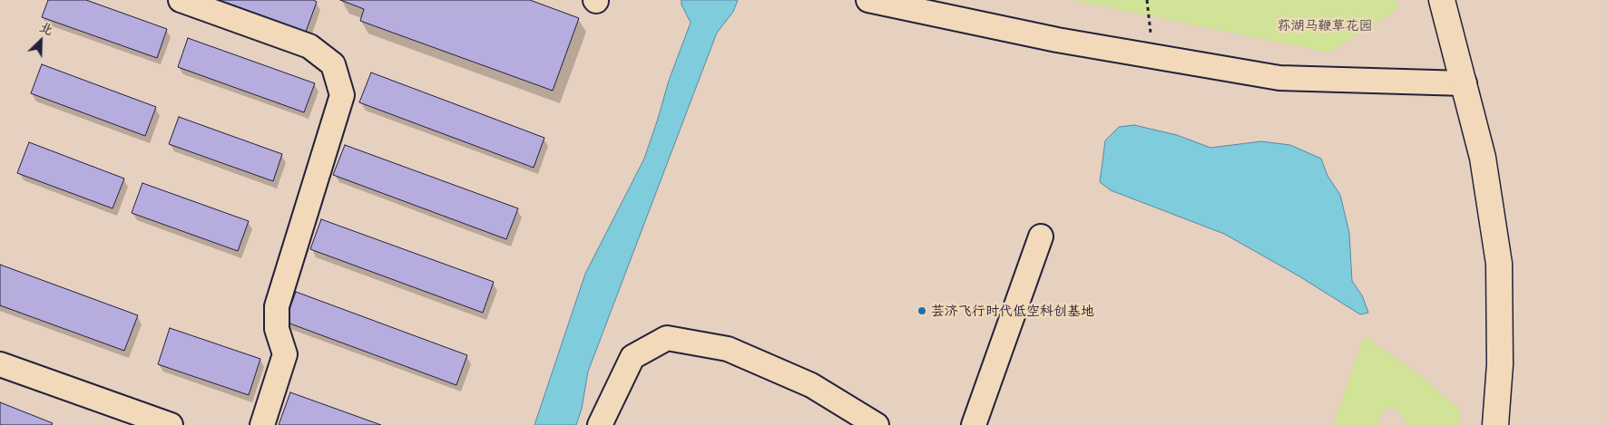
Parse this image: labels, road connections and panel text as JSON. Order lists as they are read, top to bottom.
{
  "parks": ["荪湖马鞭草花园"],
  "places": ["芸济飞行时代低空科创基地"],
  "north": "top right"
}
